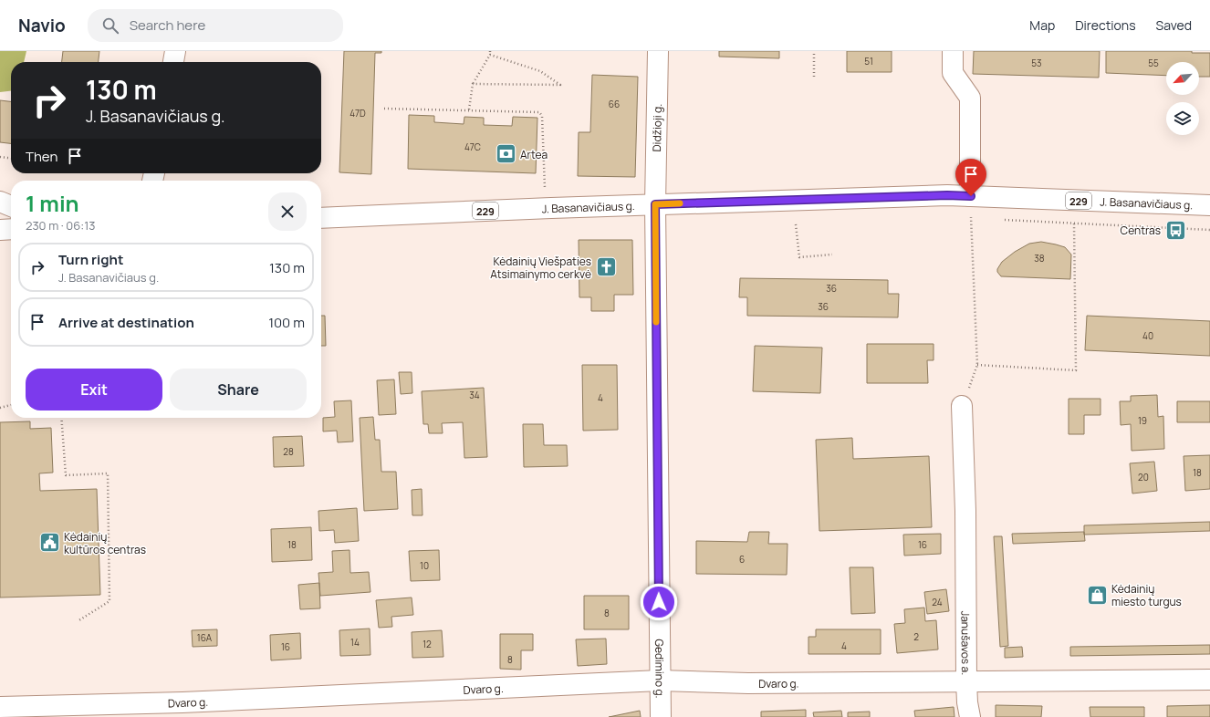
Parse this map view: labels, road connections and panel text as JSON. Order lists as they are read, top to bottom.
{
  "streets": {
    "street": [
      "Didžioji g.",
      "229",
      "J. Basanavičiaus g.",
      "Janušavos a.",
      "Gedimino g.",
      "Dvaro g."
    ]
  },
  "crossings": [
    ["Didžioji g.", "J. Basanavičiaus g."],
    ["Didžioji g.", "Gedimino g."],
    ["J. Basanavičiaus g.", "Gedimino g."],
    ["Janušavos a.", "Dvaro g."],
    ["Gedimino g.", "Dvaro g."]
  ],
  "places": {
    "bank": ["Artea"],
    "bus stop": ["Centras"],
    "church": ["Kėdainių Viešpaties Atsimainymo cerkvė"],
    "public building": ["Kėdainių kultūros centras"],
    "shop": ["Kėdainių miesto turgus"]
  },
  "house_numbers": [
    "51",
    "53",
    "55",
    "66",
    "47D",
    "47C",
    "38",
    "36",
    "36",
    "40",
    "34",
    "4",
    "19",
    "28",
    "18",
    "20",
    "18",
    "16",
    "6",
    "10",
    "24",
    "8",
    "2",
    "16A",
    "14",
    "12",
    "4",
    "16",
    "8"
  ],
  "north": "bottom left",
  "page": {
    "header": "Navio",
    "search": "Search here",
    "nav": ["Map", "Directions", "Saved"],
    "turn": ["130 m", "J. Basanavičiaus g."],
    "then": "Then",
    "heading": ["1 min", "230 m · 06:13"],
    "list": [
      {
        "name": "Turn right",
        "note": "J. Basanavičiaus g.",
        "value": "130 m"
      },
      {
        "name": "Arrive at destination",
        "value": "100 m"
      }
    ],
    "buttons": ["Exit", "Share"]
  }
}
